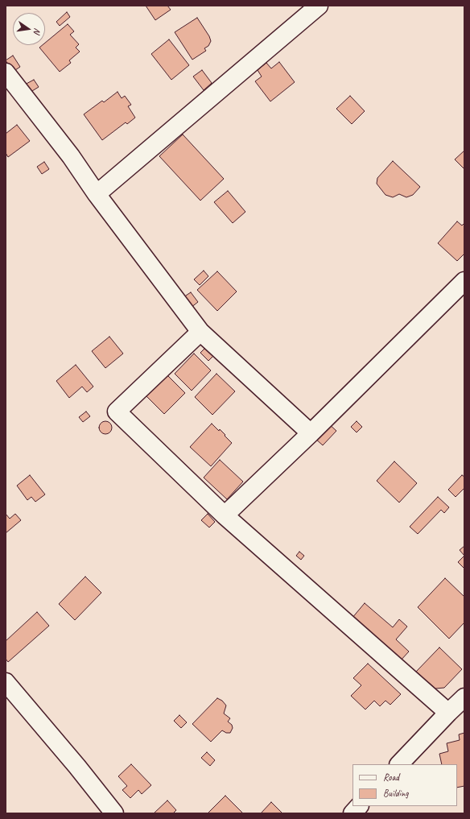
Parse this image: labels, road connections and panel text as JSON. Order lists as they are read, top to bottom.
{
  "legend": ["Road", "Building"],
  "north": "right"
}
